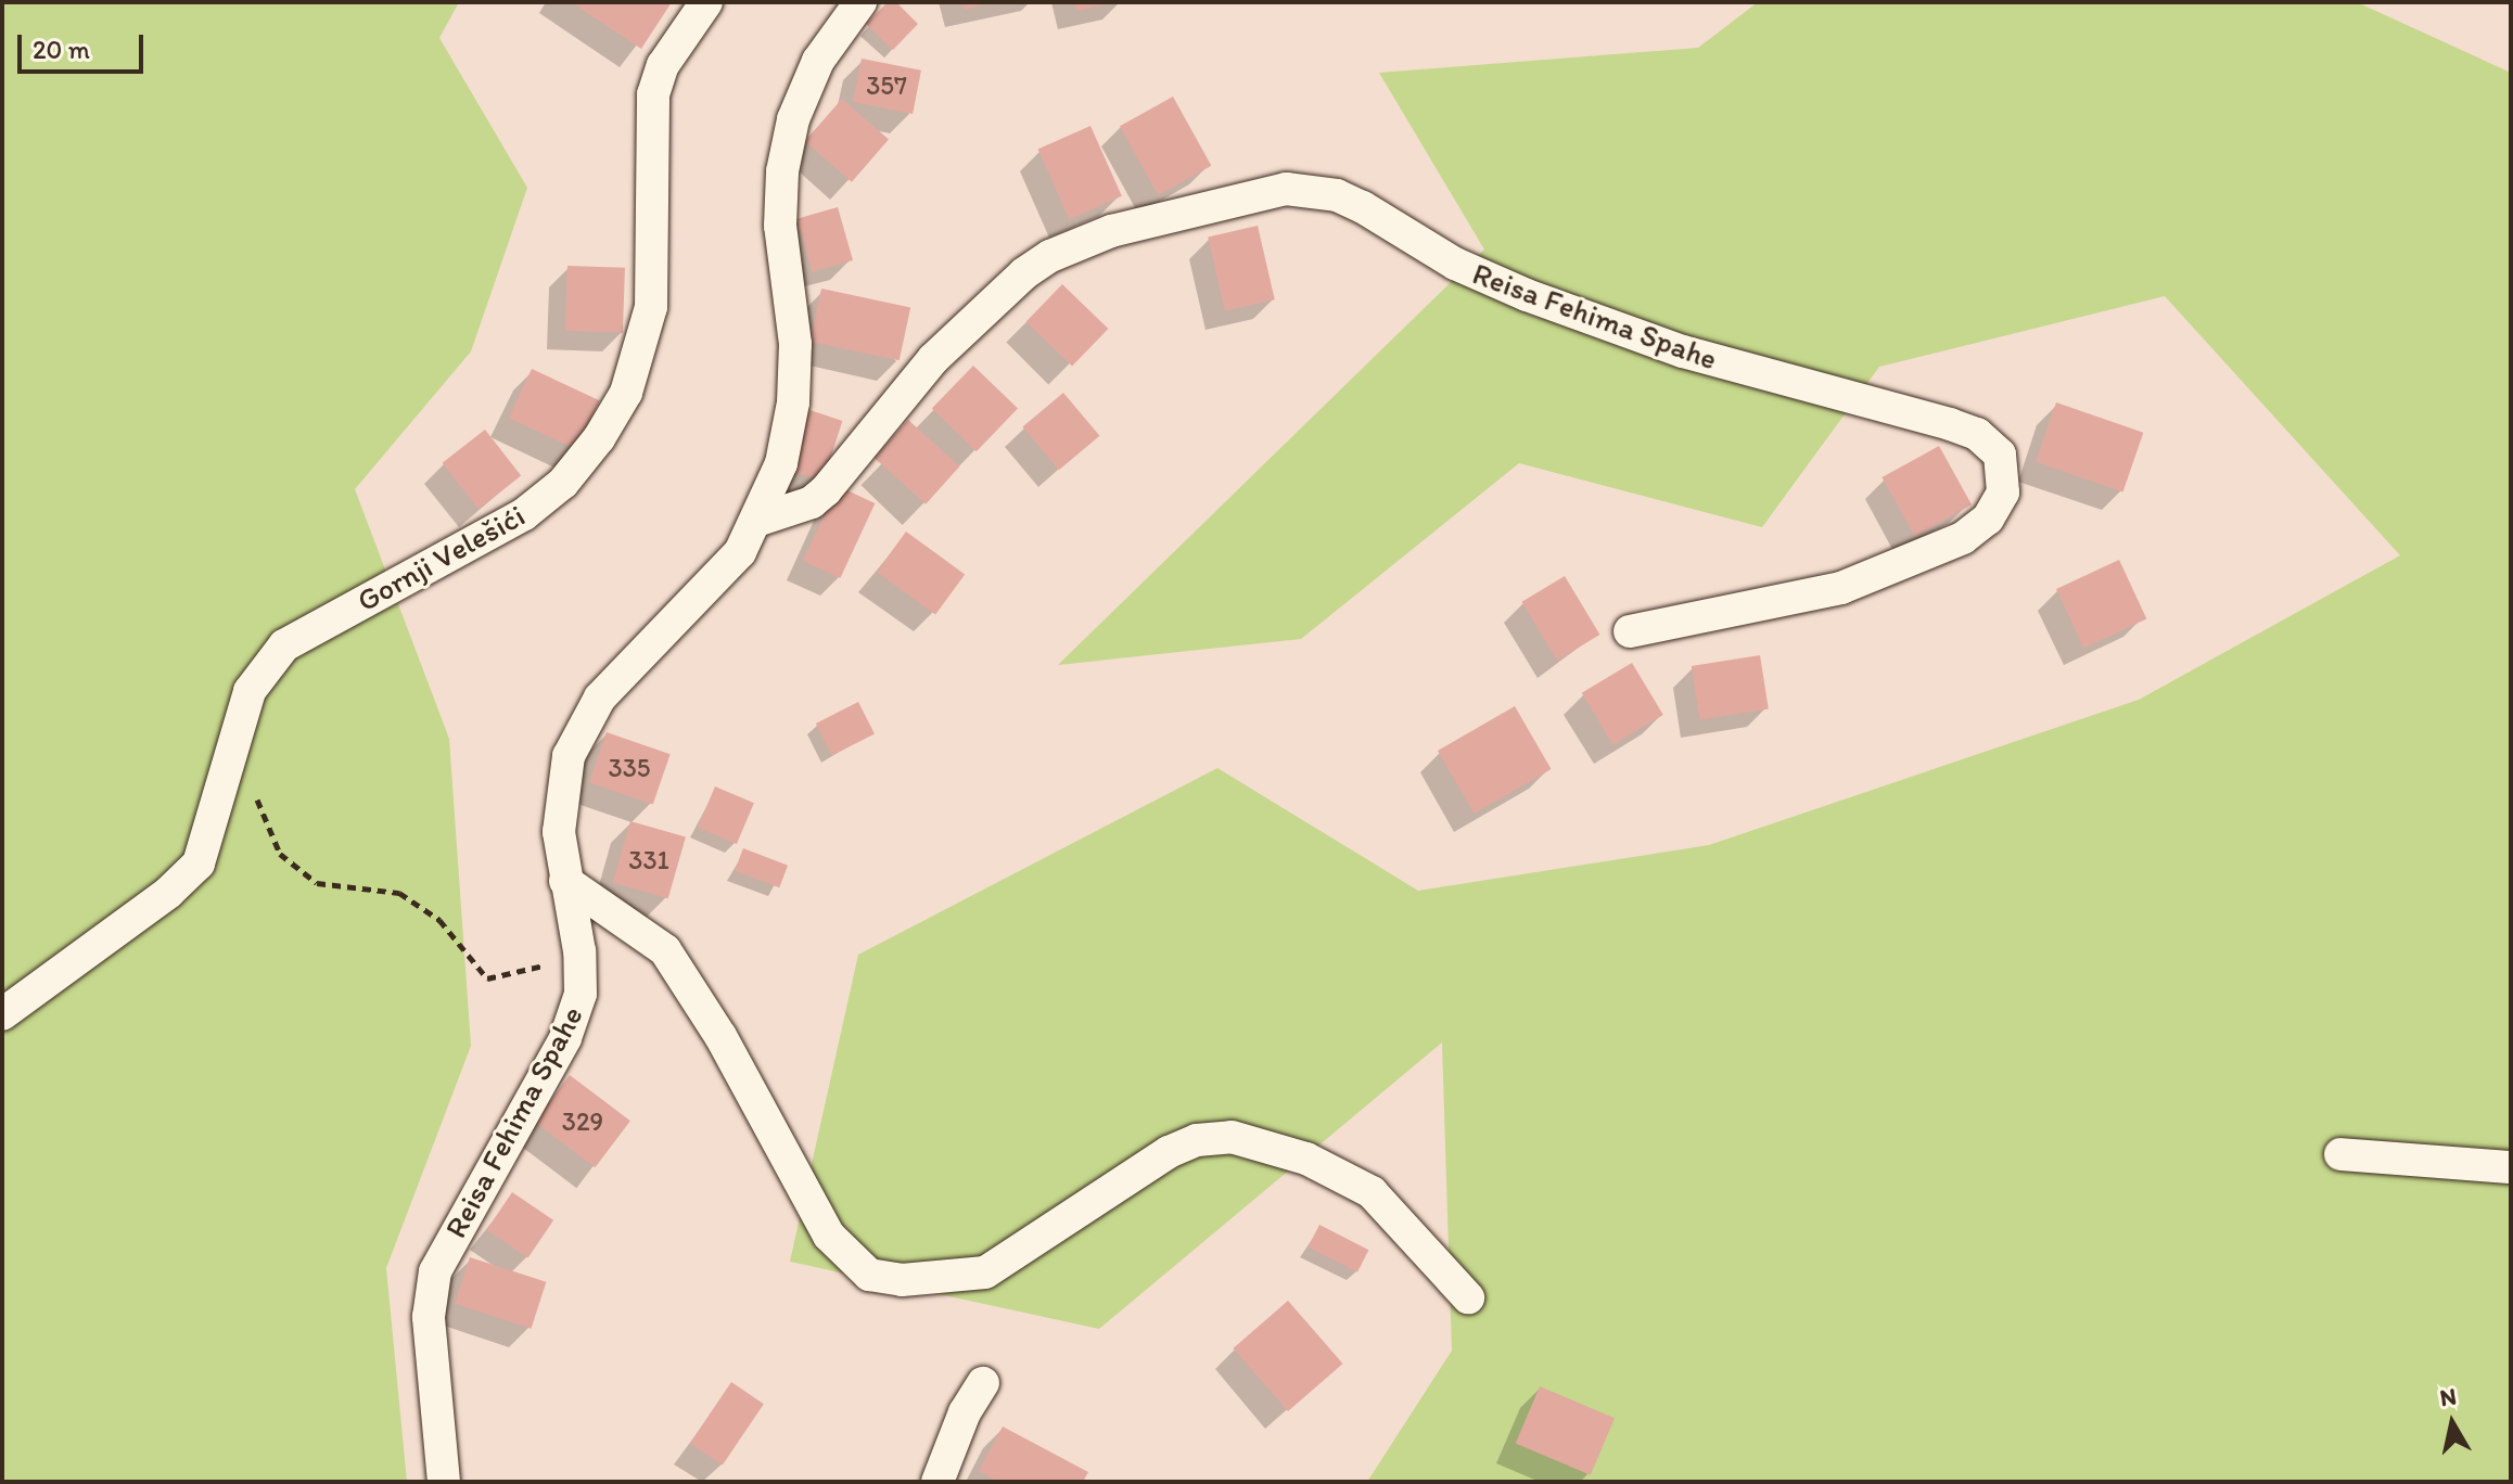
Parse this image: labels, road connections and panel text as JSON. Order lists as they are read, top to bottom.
{
  "streets": {
    "street": ["Reisa Fehima Spahe", "Gornji Velešići"]
  },
  "house_numbers": [
    "357",
    "335",
    "331",
    "329"
  ],
  "scale_bar": "20 m",
  "north": "top"
}
